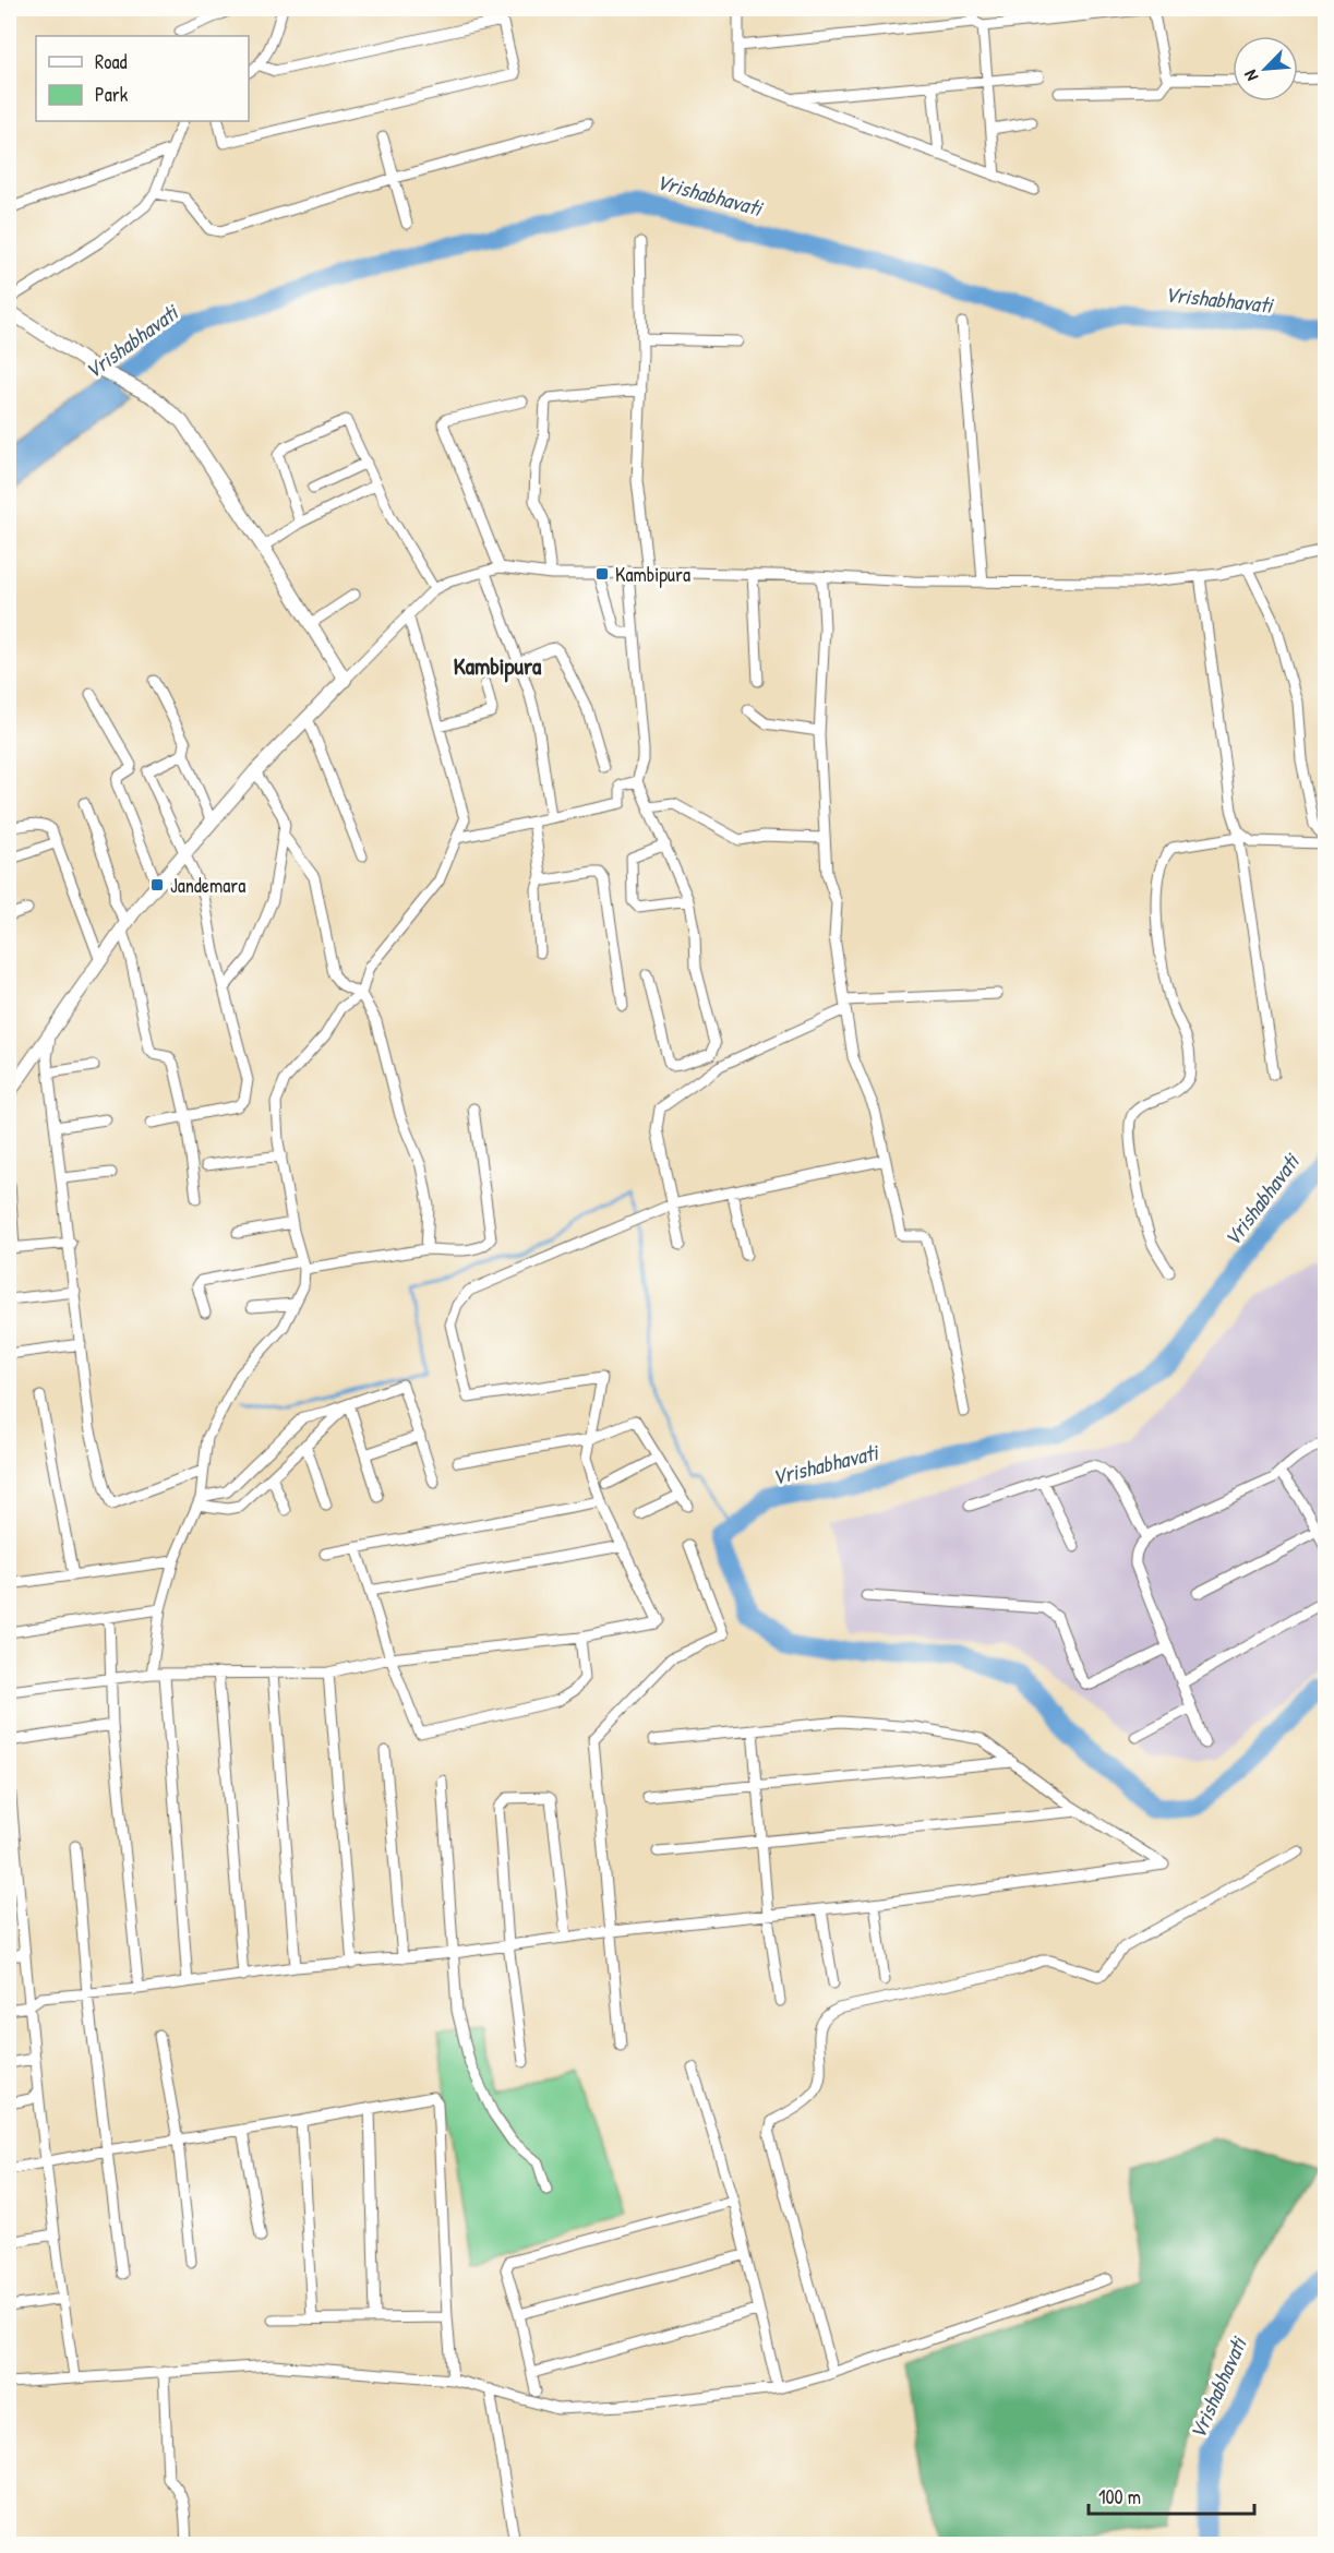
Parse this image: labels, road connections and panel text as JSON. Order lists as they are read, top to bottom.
{
  "districts": ["Kambipura"],
  "water": ["Vrishabhavati"],
  "places": {
    "transit": ["Kambipura", "Jandemara"]
  },
  "legend": ["Road", "Park"],
  "scale_bar": "100 m",
  "north": "bottom left"
}
